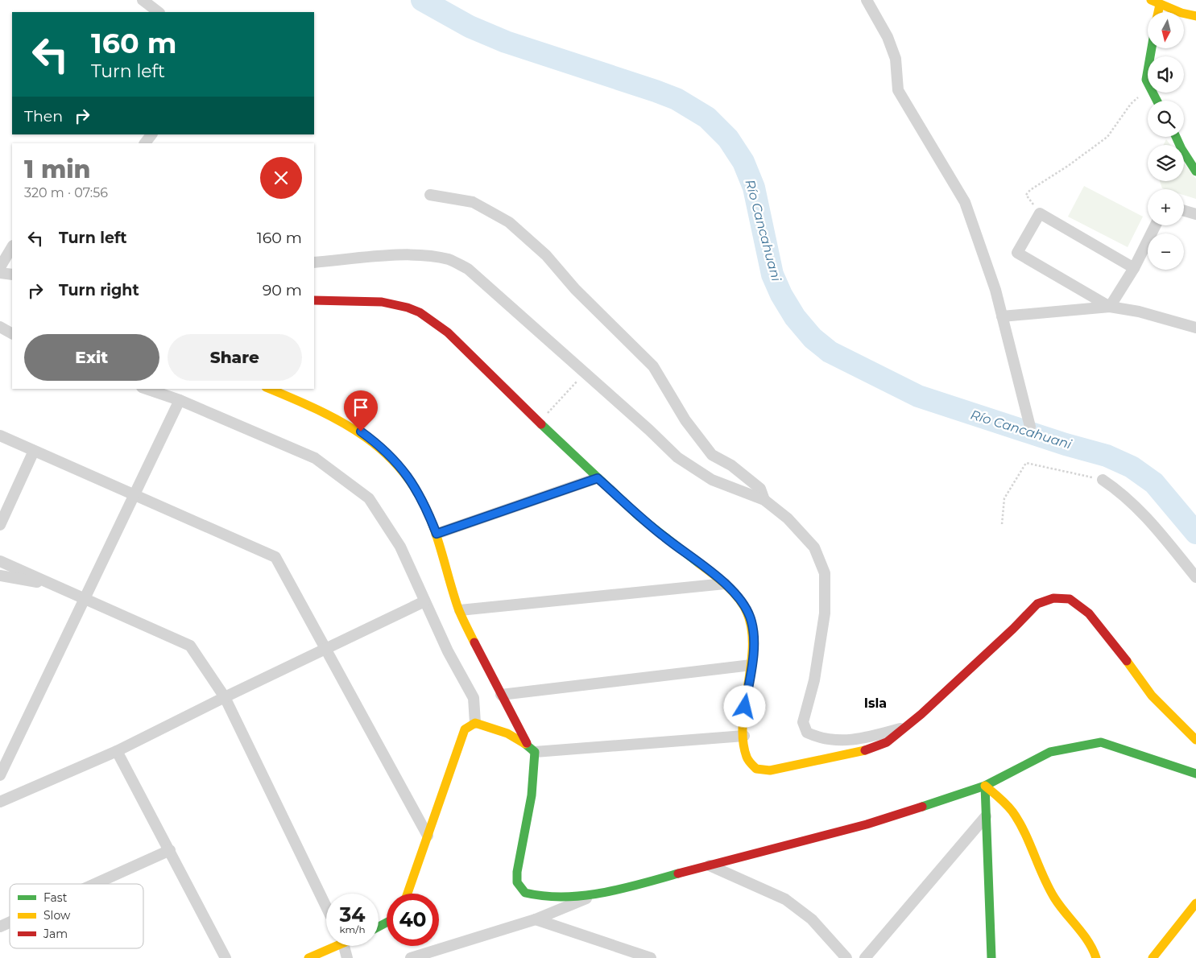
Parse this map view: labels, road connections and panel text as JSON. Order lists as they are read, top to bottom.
{
  "districts": ["Isla"],
  "water": ["Río Cancahuani"],
  "legend": ["Fast", "Slow", "Jam"],
  "north": "bottom",
  "page": {
    "map_buttons": ["+", "−"],
    "turn": ["160 m", "Turn left"],
    "then": "Then",
    "heading": ["1 min", "320 m · 07:56"],
    "list": [
      {
        "name": "Turn left",
        "value": "160 m"
      },
      {
        "name": "Turn right",
        "value": "90 m"
      }
    ],
    "buttons": ["Exit", "Share"],
    "speed": "34 km/h",
    "limit": "40"
  }
}
